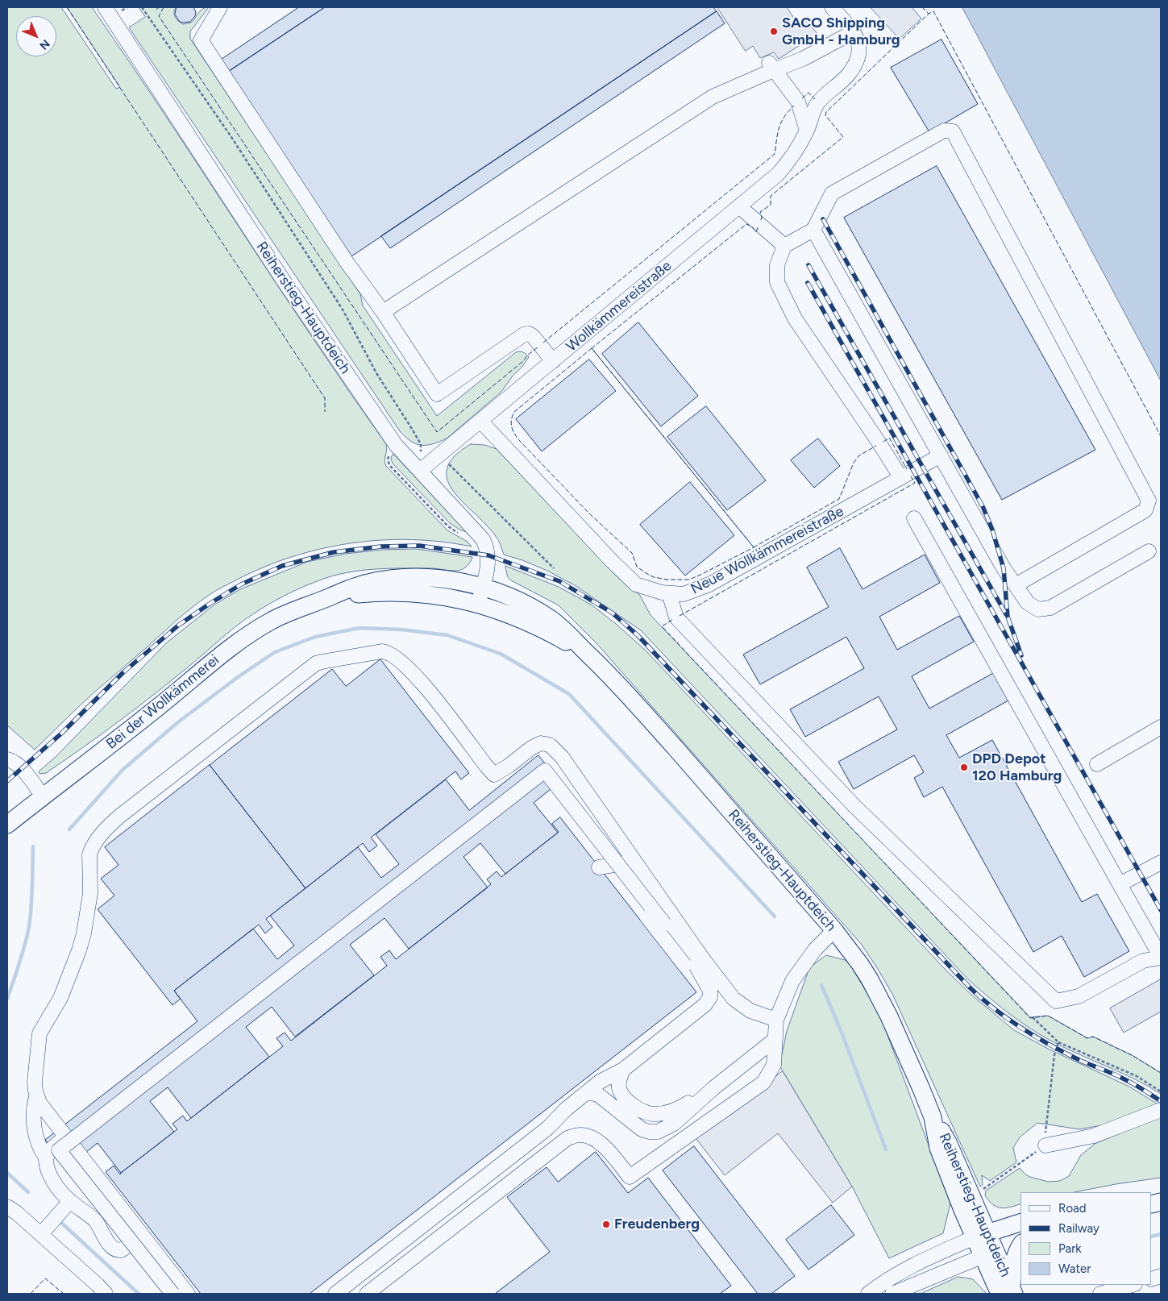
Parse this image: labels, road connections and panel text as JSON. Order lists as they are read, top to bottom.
{
  "streets": {
    "main road": ["Reiherstieg-Hauptdeich", "Bei der Wollkämmerei"],
    "street": ["Wollkämmereistraße", "Neue Wollkämmereistraße"]
  },
  "crossings": [
    ["Wollkämmereistraße", "Reiherstieg-Hauptdeich"],
    ["Wollkämmereistraße", "Neue Wollkämmereistraße"],
    ["Reiherstieg-Hauptdeich", "Bei der Wollkämmerei"]
  ],
  "places": ["SACO Shipping GmbH - Hamburg", "DPD Depot 120 Hamburg", "Freudenberg"],
  "legend": [
    "Road",
    "Railway",
    "Park",
    "Water"
  ],
  "north": "bottom right"
}
